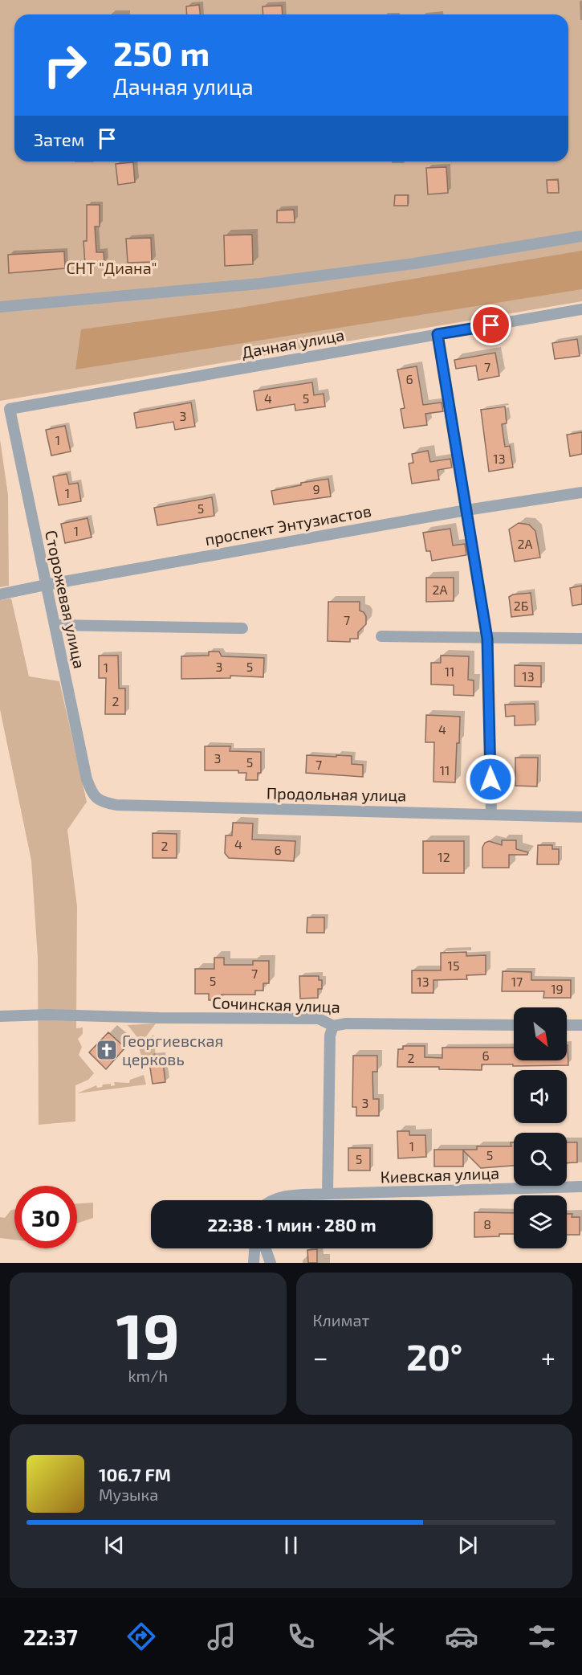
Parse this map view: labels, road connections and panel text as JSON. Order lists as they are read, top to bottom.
{
  "streets": {
    "street": [
      "Дачная улица",
      "проспект Энтузиастов",
      "Сторожевая улица",
      "Продольная улица",
      "Сочинская улица",
      "Киевская улица"
    ]
  },
  "crossings": [
    ["Дачная улица", "Сторожевая улица"],
    ["проспект Энтузиастов", "Сторожевая улица"],
    ["Сторожевая улица", "Продольная улица"]
  ],
  "parks": ["СНТ \"Диана\""],
  "places": {
    "church": ["Георгиевская церковь"]
  },
  "house_numbers": [
    "7",
    "6",
    "4",
    "5",
    "3",
    "1",
    "13",
    "9",
    "1",
    "5",
    "1",
    "2А",
    "2А",
    "2Б",
    "7",
    "3",
    "5",
    "1",
    "11",
    "13",
    "2",
    "4",
    "3",
    "5",
    "7",
    "11",
    "4",
    "2",
    "6",
    "12",
    "15",
    "7",
    "5",
    "13",
    "17",
    "19",
    "6",
    "2",
    "3",
    "1",
    "5",
    "5",
    "8"
  ],
  "north": "bottom right",
  "page": {
    "turn": ["250 m", "Дачная улица"],
    "then": "Затем",
    "limit": "30",
    "trip": "22:38 · 1 мин · 280 m",
    "tile": [
      ["19", "km/h"],
      "Климат"
    ],
    "heat": ["−", "20°", "+"],
    "song": ["106.7 FM", "Музыка"],
    "tabs": "22:37"
  }
}
